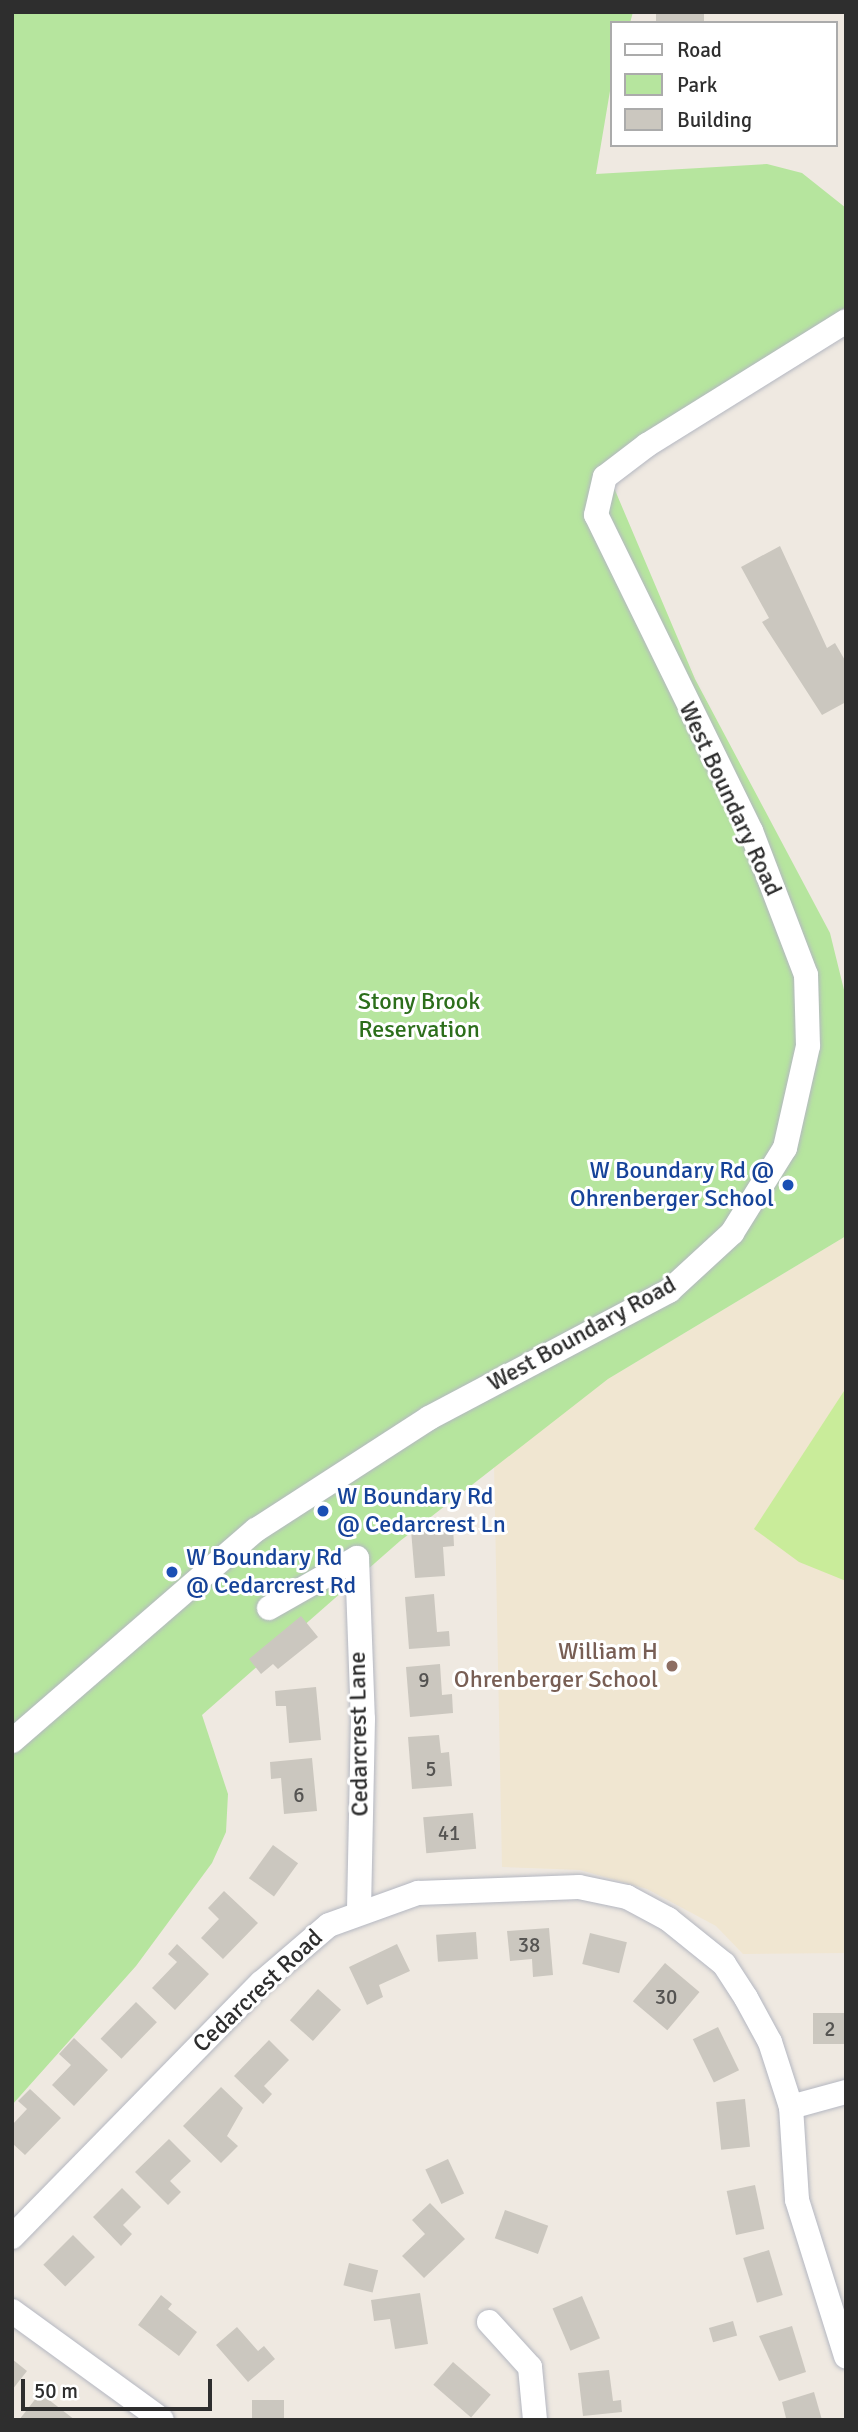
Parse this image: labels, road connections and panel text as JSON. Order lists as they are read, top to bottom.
{
  "streets": {
    "street": ["West Boundary Road", "Cedarcrest Lane", "Cedarcrest Road"]
  },
  "crossings": [
    ["Cedarcrest Lane", "Cedarcrest Road"]
  ],
  "parks": ["Stony Brook Reservation"],
  "places": [
    "W Boundary Rd @ Ohrenberger School",
    "W Boundary Rd @ Cedarcrest Ln",
    "W Boundary Rd @ Cedarcrest Rd",
    "William H Ohrenberger School"
  ],
  "house_numbers": [
    "9",
    "5",
    "6",
    "41",
    "38",
    "30",
    "2"
  ],
  "legend": ["Road", "Park", "Building"],
  "scale_bar": "50 m"
}
